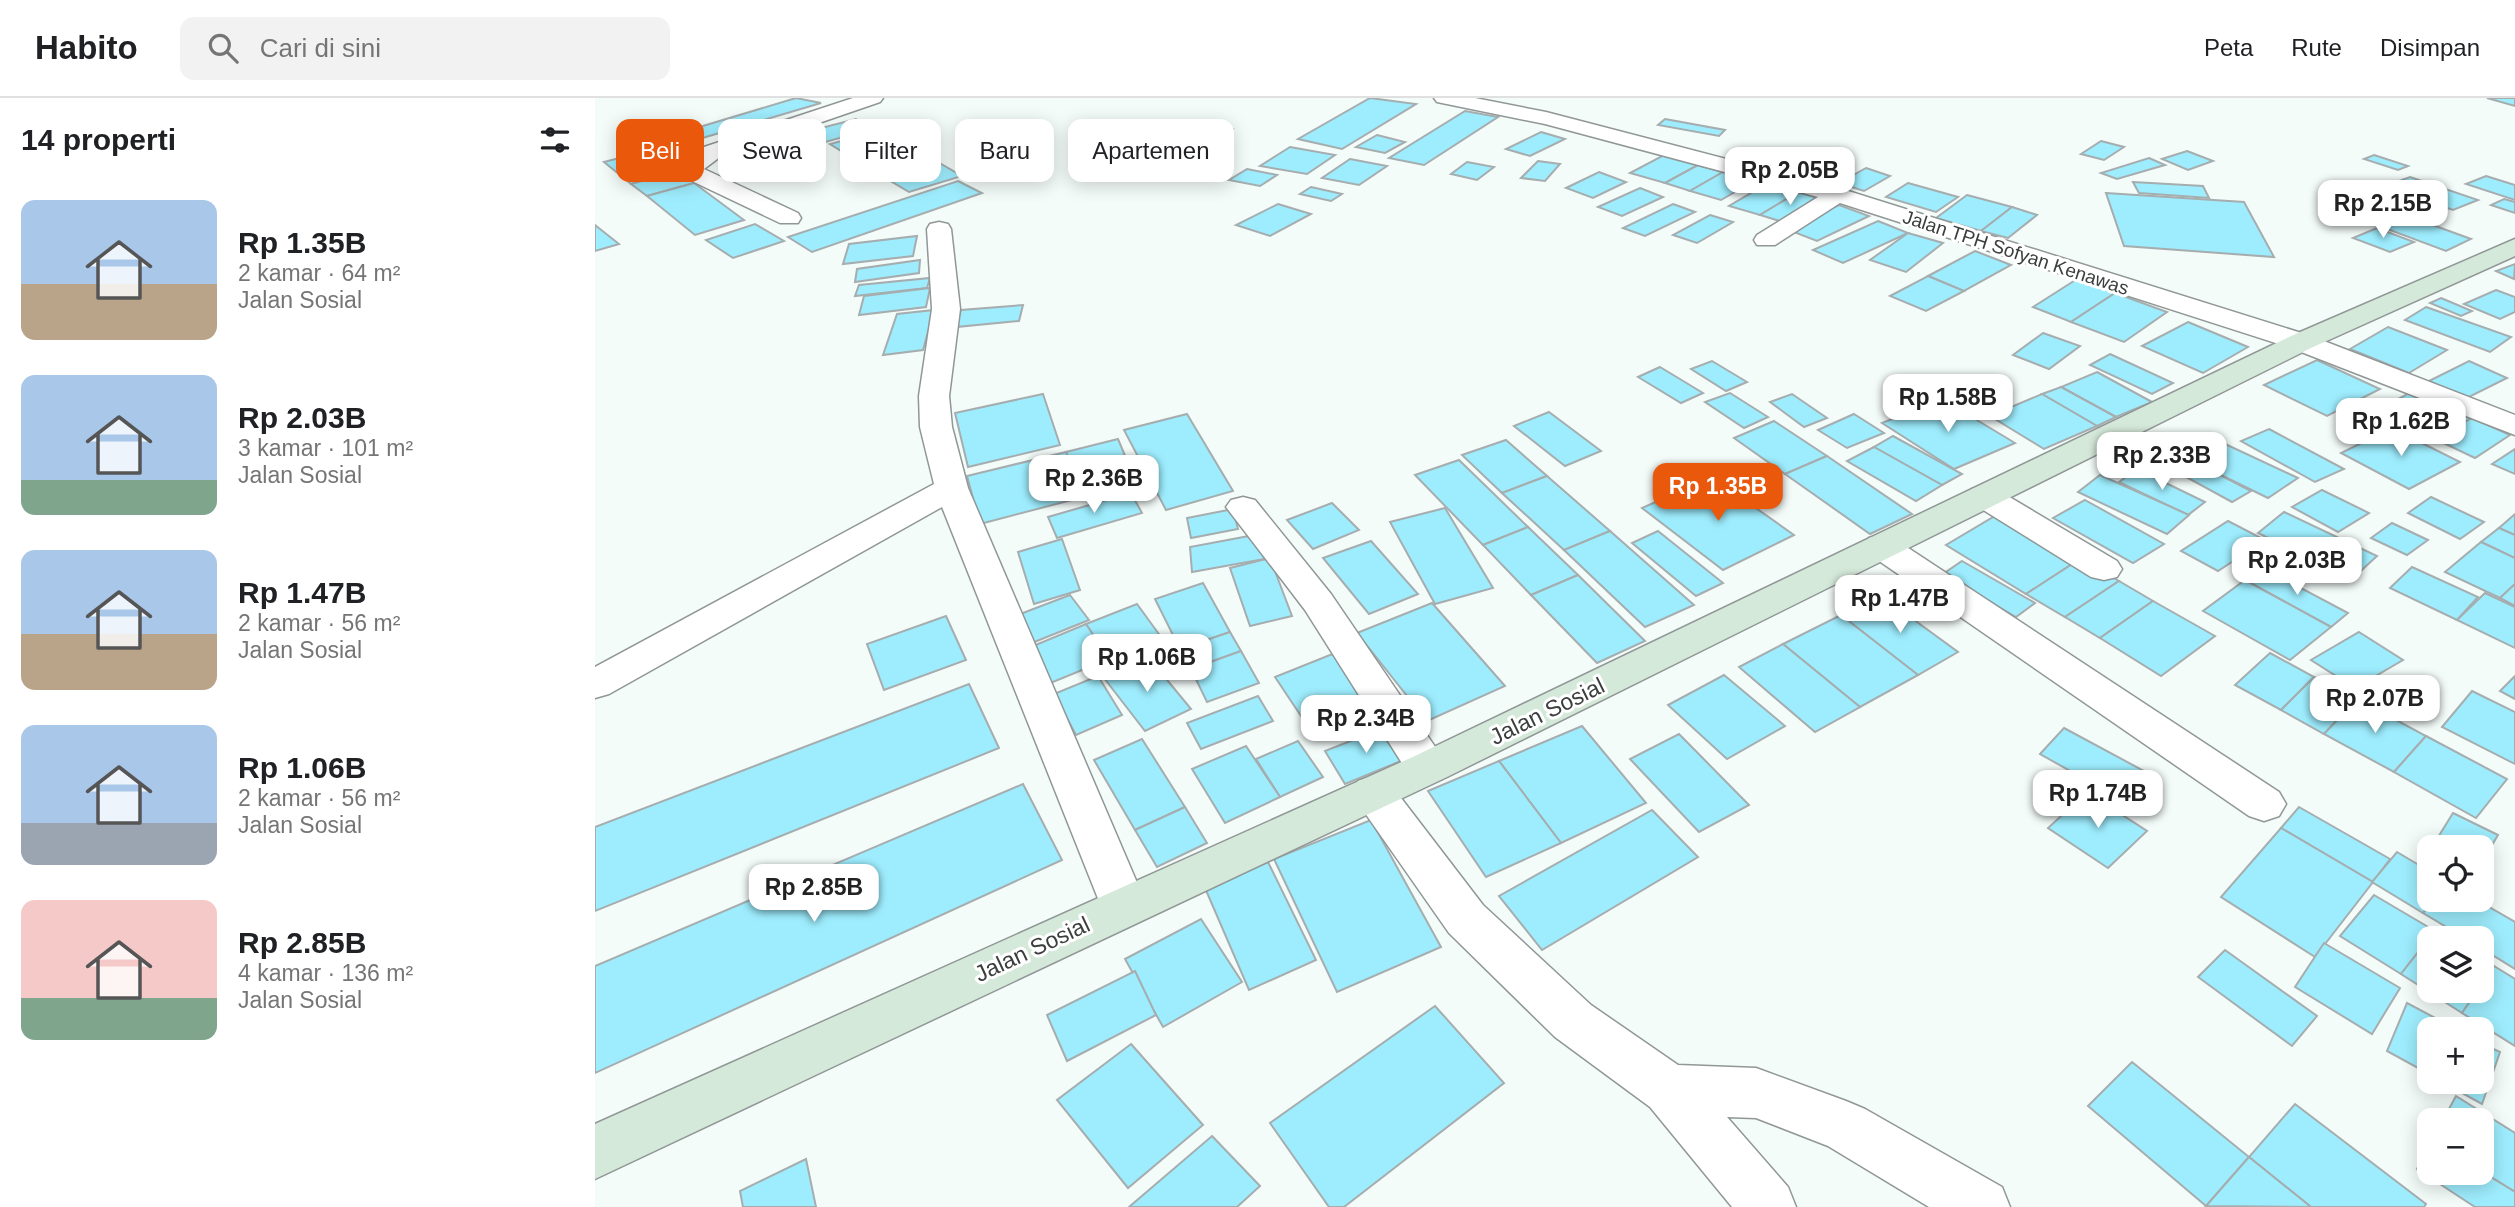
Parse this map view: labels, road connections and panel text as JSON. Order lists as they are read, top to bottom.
{
  "streets": {
    "street": ["Jalan TPH Sofyan Kenawas", "Jalan Sosial"]
  },
  "crossings": [
    ["Jalan TPH Sofyan Kenawas", "Jalan Sosial"]
  ],
  "page": {
    "header": "Habito",
    "search": "Cari di sini",
    "nav": ["Peta", "Rute", "Disimpan"],
    "heading": "14 properti",
    "chip": [
      "Beli",
      "Sewa",
      "Filter",
      "Baru",
      "Apartemen"
    ],
    "price": [
      "Rp 2.05B",
      "Rp 2.15B",
      "Rp 1.58B",
      "Rp 1.62B",
      "Rp 2.33B",
      "Rp 2.36B",
      "Rp 1.35B",
      "Rp 2.03B",
      "Rp 1.47B",
      "Rp 1.06B",
      "Rp 2.07B",
      "Rp 2.34B",
      "Rp 1.74B",
      "Rp 2.85B"
    ],
    "list": [
      {
        "name": "Rp 1.35B",
        "note": "2 kamar · 64 m² · Jalan Sosial"
      },
      {
        "name": "Rp 2.03B",
        "note": "3 kamar · 101 m² · Jalan Sosial"
      },
      {
        "name": "Rp 1.47B",
        "note": "2 kamar · 56 m² · Jalan Sosial"
      },
      {
        "name": "Rp 1.06B",
        "note": "2 kamar · 56 m² · Jalan Sosial"
      },
      {
        "name": "Rp 2.85B",
        "note": "4 kamar · 136 m² · Jalan Sosial"
      }
    ],
    "map_buttons": ["+", "−"]
  }
}
